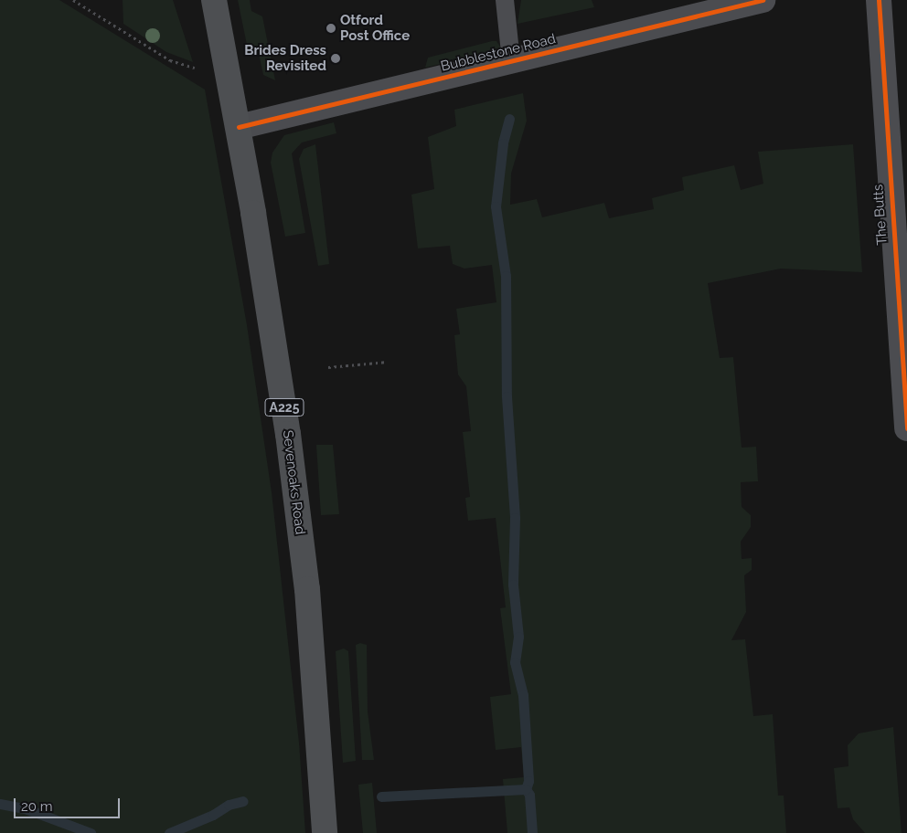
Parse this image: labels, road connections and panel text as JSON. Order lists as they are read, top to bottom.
{
  "streets": {
    "main road": ["A225", "Sevenoaks Road"],
    "street": ["Bubblestone Road", "The Butts"]
  },
  "crossings": [
    ["Bubblestone Road", "Sevenoaks Road"]
  ],
  "places": ["Otford Post Office", "Brides Dress Revisited"],
  "scale_bar": "20 m"
}
